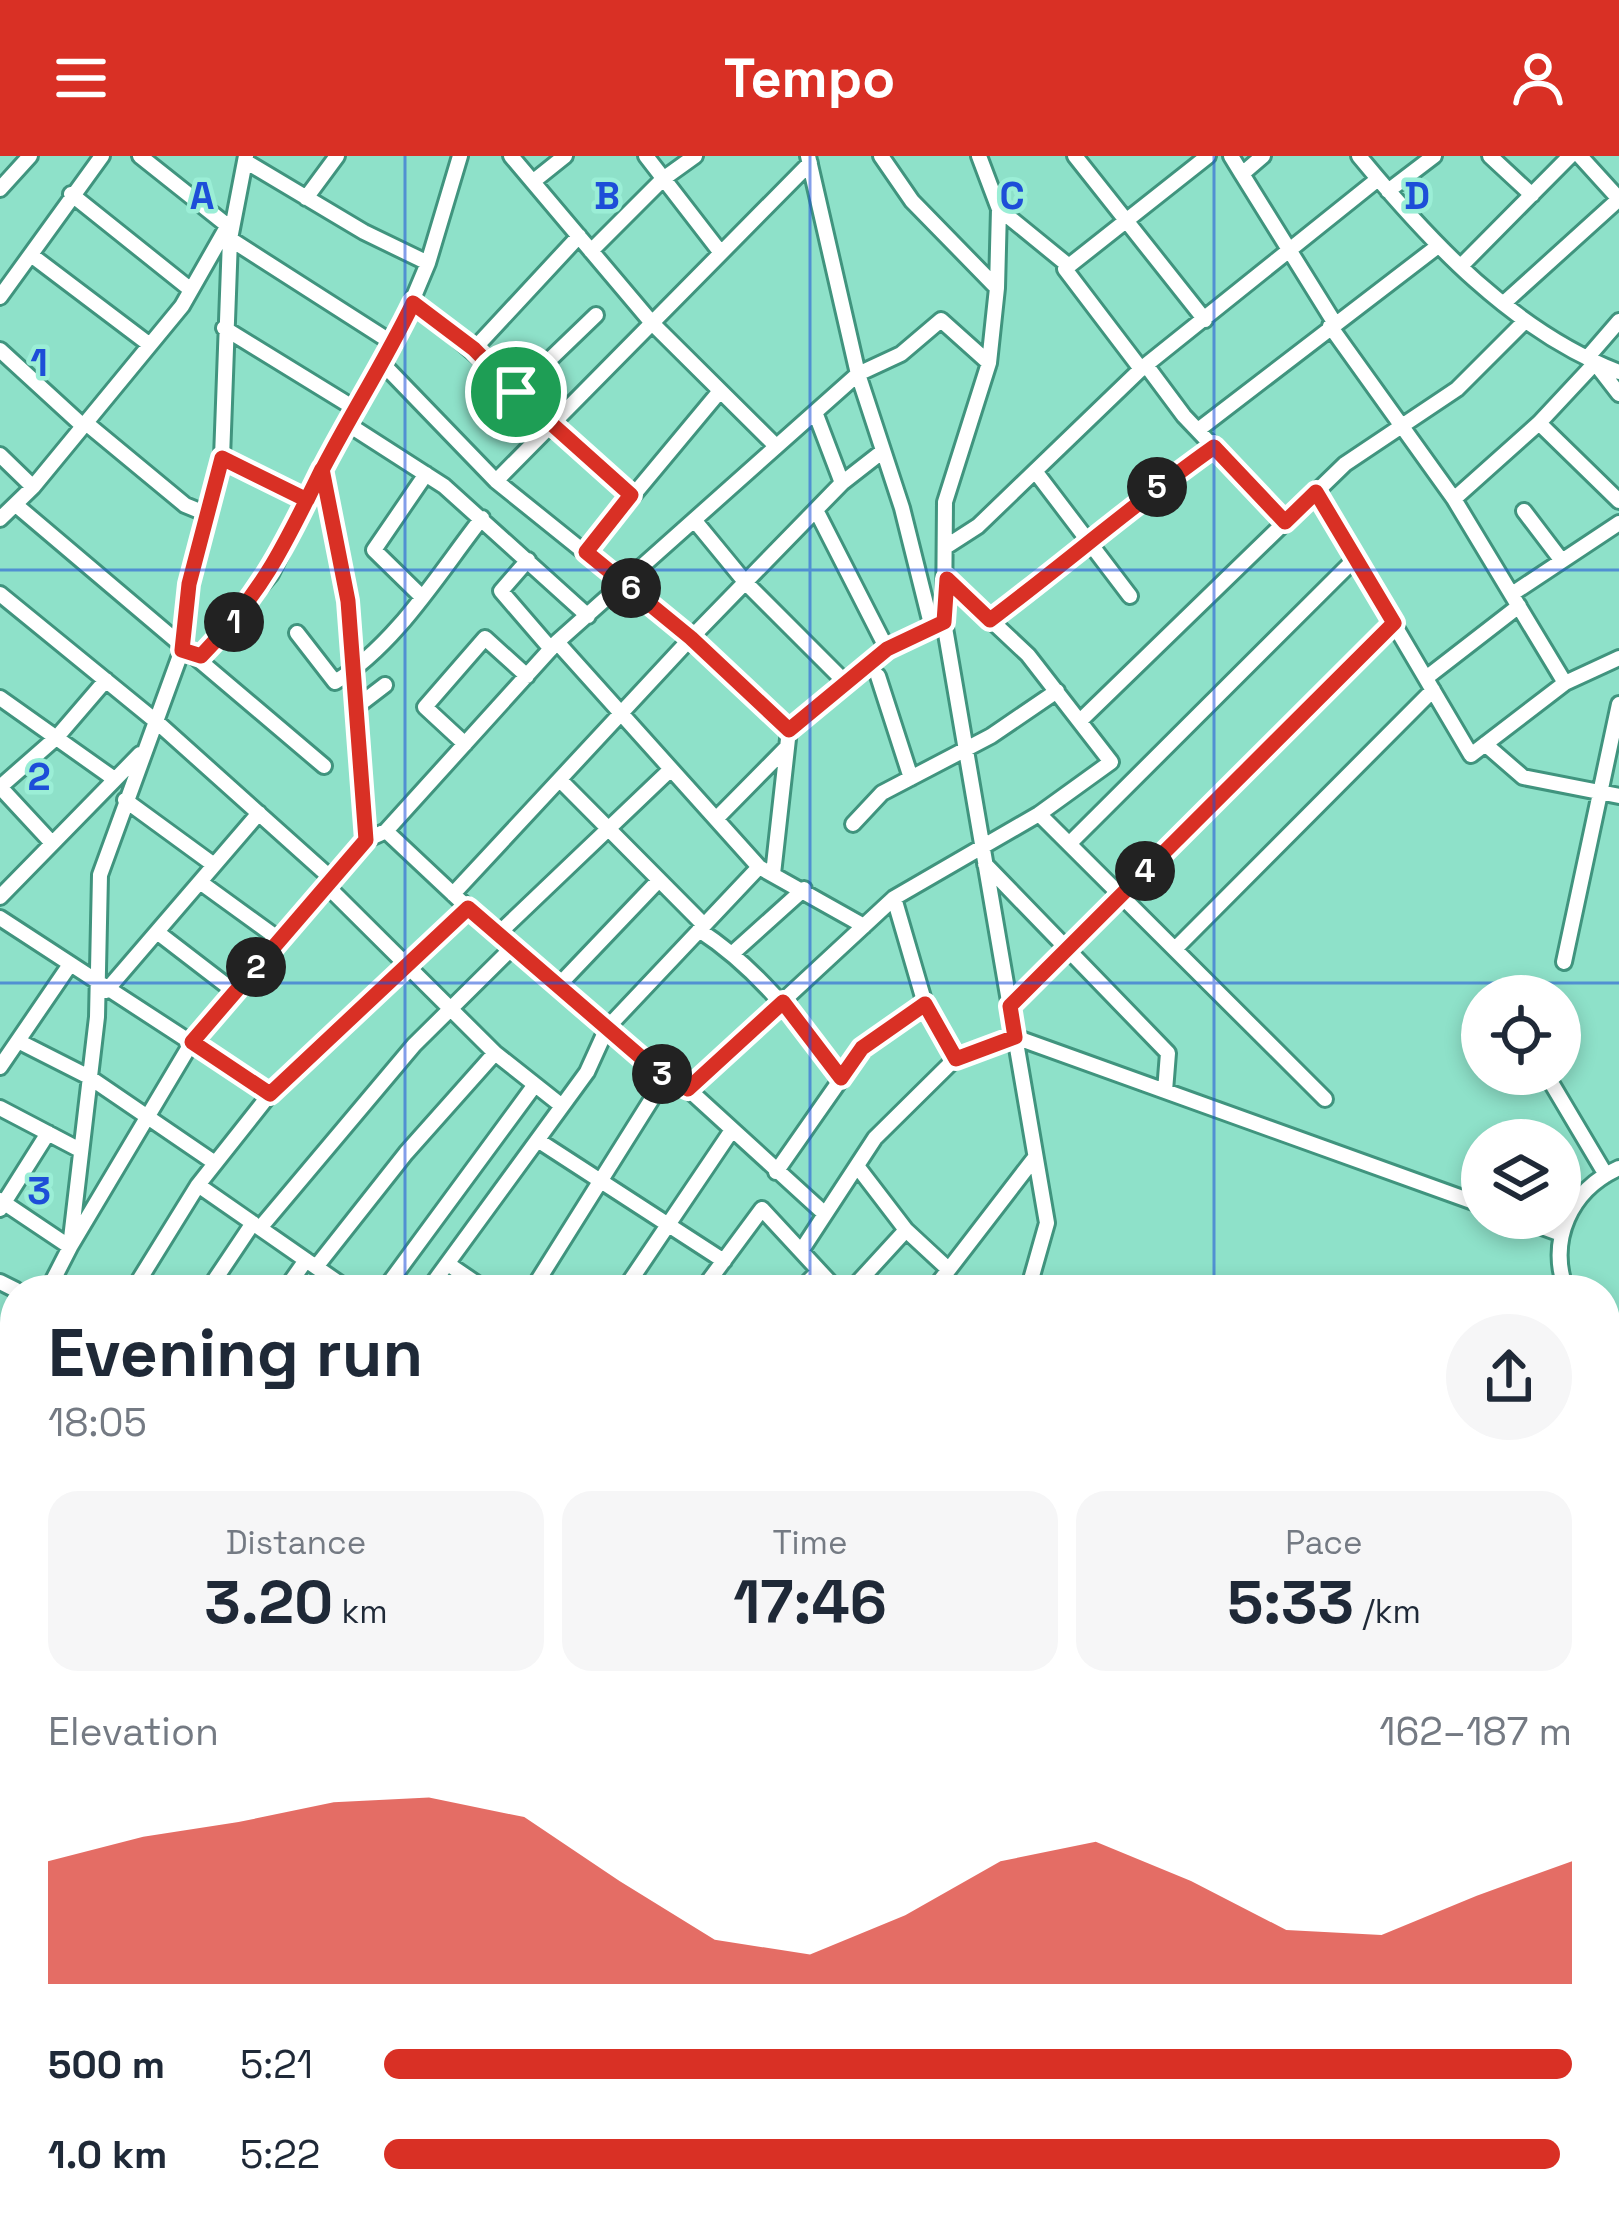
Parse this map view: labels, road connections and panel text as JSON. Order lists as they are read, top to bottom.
{
  "page": {
    "header": "Tempo",
    "pins": [
      "5",
      "6",
      "1",
      "4",
      "2",
      "3"
    ],
    "heading": ["Evening run", "18:05"],
    "stats": [
      ["Distance", "3.20 km"],
      ["Time", "17:46"],
      ["Pace", "5:33 /km"]
    ],
    "chart": ["Elevation", "162–187 m"],
    "list": [
      {
        "name": "500 m",
        "note": "5:21"
      },
      {
        "name": "1.0 km",
        "note": "5:22"
      }
    ]
  },
  "grid": {
    "columns": [
      "A",
      "B",
      "C",
      "D"
    ],
    "rows": ["1", "2", "3"]
  }
}
